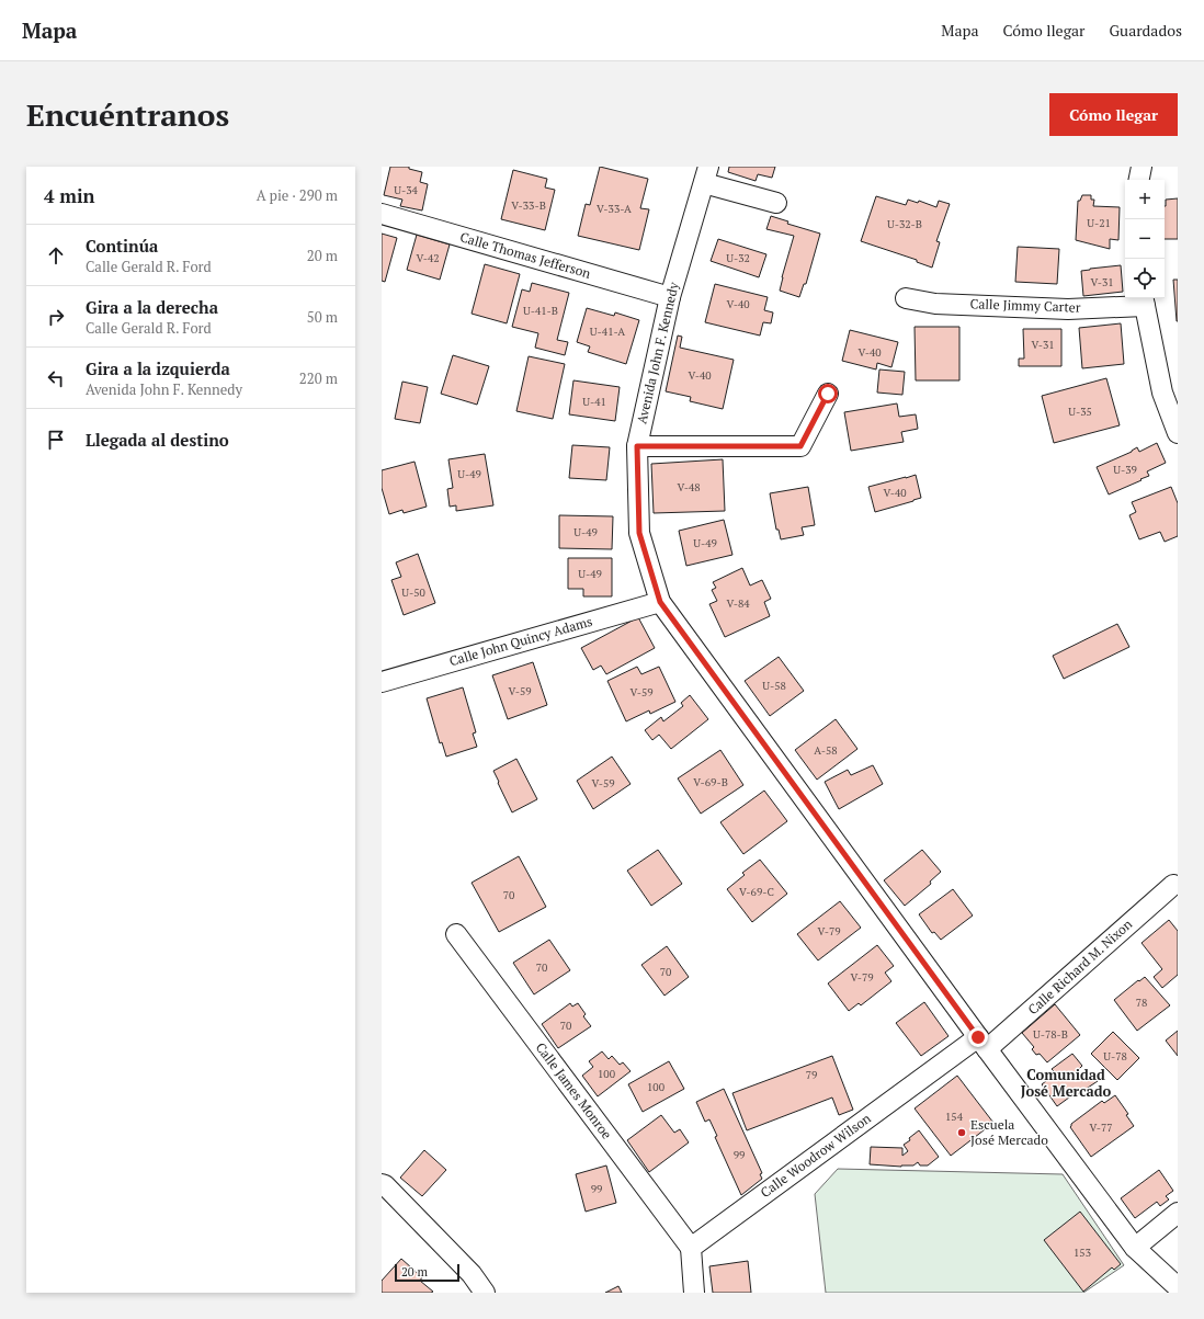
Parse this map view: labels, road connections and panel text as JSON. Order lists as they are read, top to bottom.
{
  "streets": {
    "street": [
      "Calle Thomas Jefferson",
      "Calle Jimmy Carter",
      "Avenida John F. Kennedy",
      "Calle John Quincy Adams",
      "Calle Richard M. Nixon",
      "Calle James Monroe",
      "Calle Woodrow Wilson"
    ]
  },
  "crossings": [
    ["Calle Thomas Jefferson", "Avenida John F. Kennedy"],
    ["Avenida John F. Kennedy", "Calle John Quincy Adams"],
    ["Avenida John F. Kennedy", "Calle Richard M. Nixon"],
    ["Avenida John F. Kennedy", "Calle Woodrow Wilson"],
    ["Calle Richard M. Nixon", "Calle Woodrow Wilson"],
    ["Calle James Monroe", "Calle Woodrow Wilson"]
  ],
  "districts": ["Comunidad José Mercado"],
  "places": ["Escuela José Mercado"],
  "house_numbers": [
    "U-34",
    "V-33-B",
    "V-33-A",
    "U-21",
    "U-32-B",
    "V-42",
    "U-32",
    "V-31",
    "V-40",
    "U-41-B",
    "U-41-A",
    "V-31",
    "V-40",
    "V-40",
    "U-41",
    "U-35",
    "U-39",
    "U-49",
    "V-48",
    "V-40",
    "U-49",
    "U-49",
    "U-49",
    "U-50",
    "V-84",
    "U-58",
    "V-59",
    "V-59",
    "A-58",
    "V-69-B",
    "V-59",
    "V-69-C",
    "70",
    "V-79",
    "70",
    "70",
    "V-79",
    "78",
    "70",
    "U-78-B",
    "U-78",
    "100",
    "79",
    "100",
    "154",
    "V-77",
    "99",
    "99",
    "153"
  ],
  "scale_bar": "20 m",
  "page": {
    "header": "Mapa",
    "nav": ["Mapa", "Cómo llegar", "Guardados"],
    "buttons": "Cómo llegar",
    "title": "Encuéntranos",
    "heading": ["4 min", "A pie · 290 m"],
    "map_buttons": ["+", "−"],
    "list": [
      ["Continúa", "Calle Gerald R. Ford", "20 m"],
      ["Gira a la derecha", "Calle Gerald R. Ford", "50 m"],
      ["Gira a la izquierda", "Avenida John F. Kennedy", "220 m"],
      "Llegada al destino"
    ],
    "scale": "20 m"
  }
}
